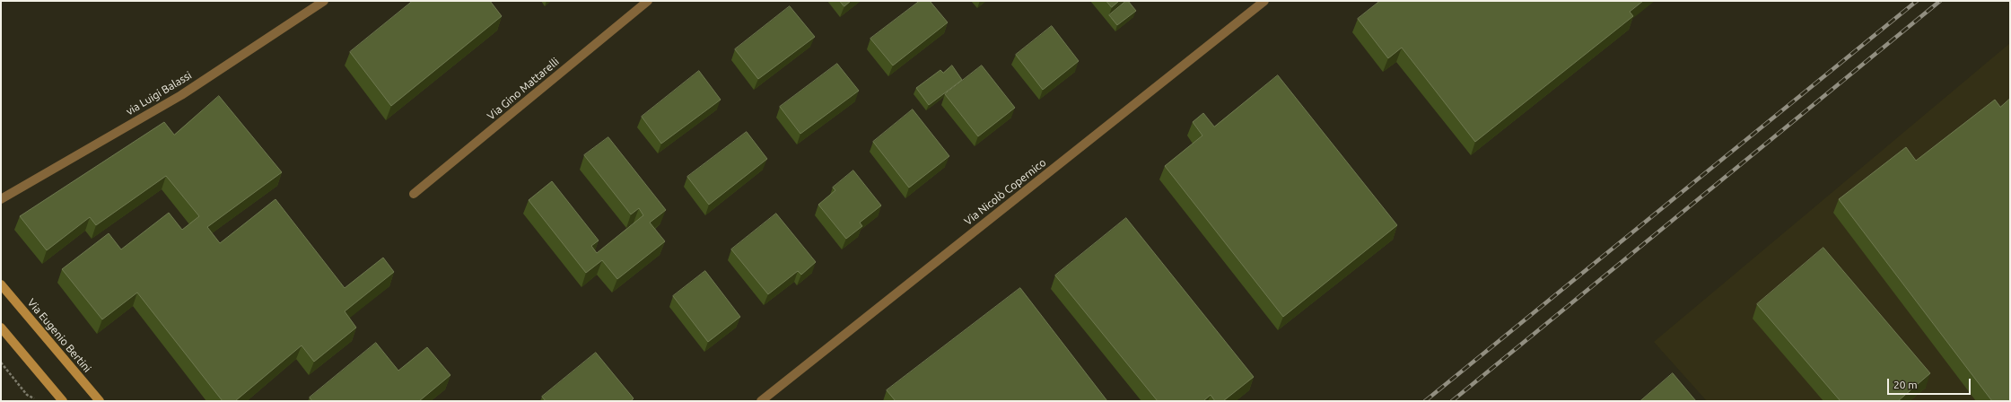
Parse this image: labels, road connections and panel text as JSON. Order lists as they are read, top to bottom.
{
  "streets": {
    "main road": ["Via Eugenio Bertini"],
    "street": ["Via Gino Mattarelli", "via Luigi Balassi", "Via Nicolò Copernico"]
  },
  "scale_bar": "20 m"
}
